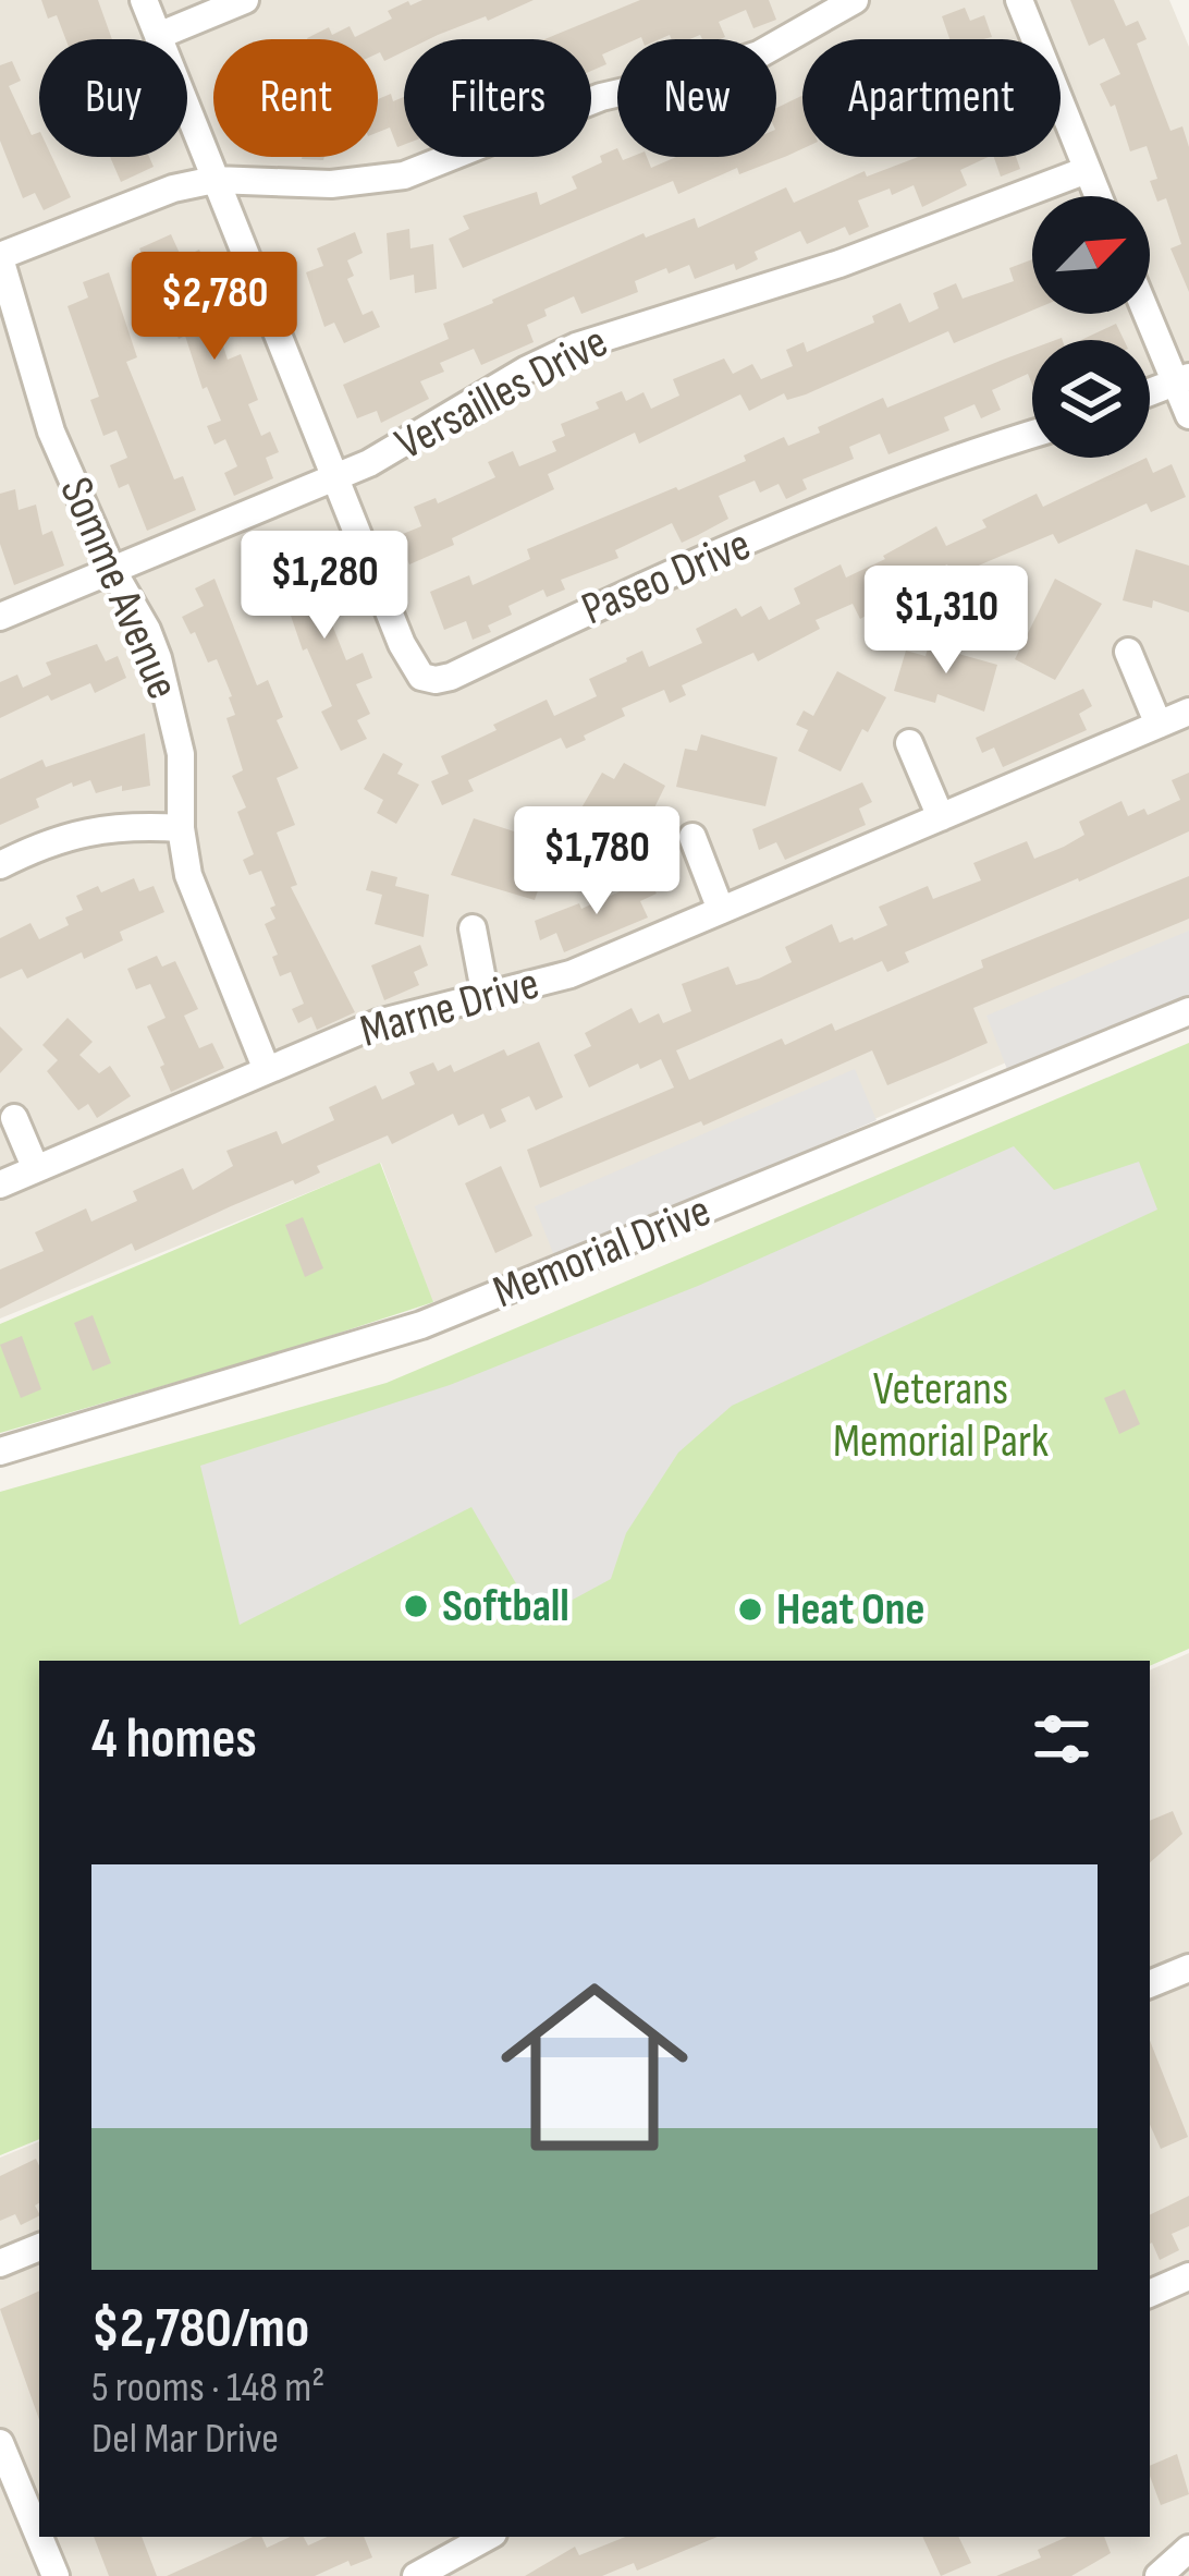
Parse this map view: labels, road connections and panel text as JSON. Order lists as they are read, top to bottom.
{
  "streets": {
    "street": [
      "Versailles Drive",
      "Paseo Drive",
      "Somme Avenue",
      "Marne Drive",
      "Memorial Drive"
    ]
  },
  "crossings": [
    ["Versailles Drive", "Paseo Drive"],
    ["Versailles Drive", "Somme Avenue"],
    ["Somme Avenue", "Marne Drive"]
  ],
  "parks": ["Veterans Memorial Park"],
  "places": ["Softball", "Heat One"],
  "north": "top right",
  "page": {
    "chip": [
      "Buy",
      "Rent",
      "Filters",
      "New",
      "Apartment"
    ],
    "price": [
      "$2,780",
      "$1,280",
      "$1,310",
      "$1,780"
    ],
    "heading": "4 homes",
    "list": [
      {
        "name": "$2,780/mo",
        "note": "5 rooms · 148 m² · Del Mar Drive"
      }
    ]
  }
}
